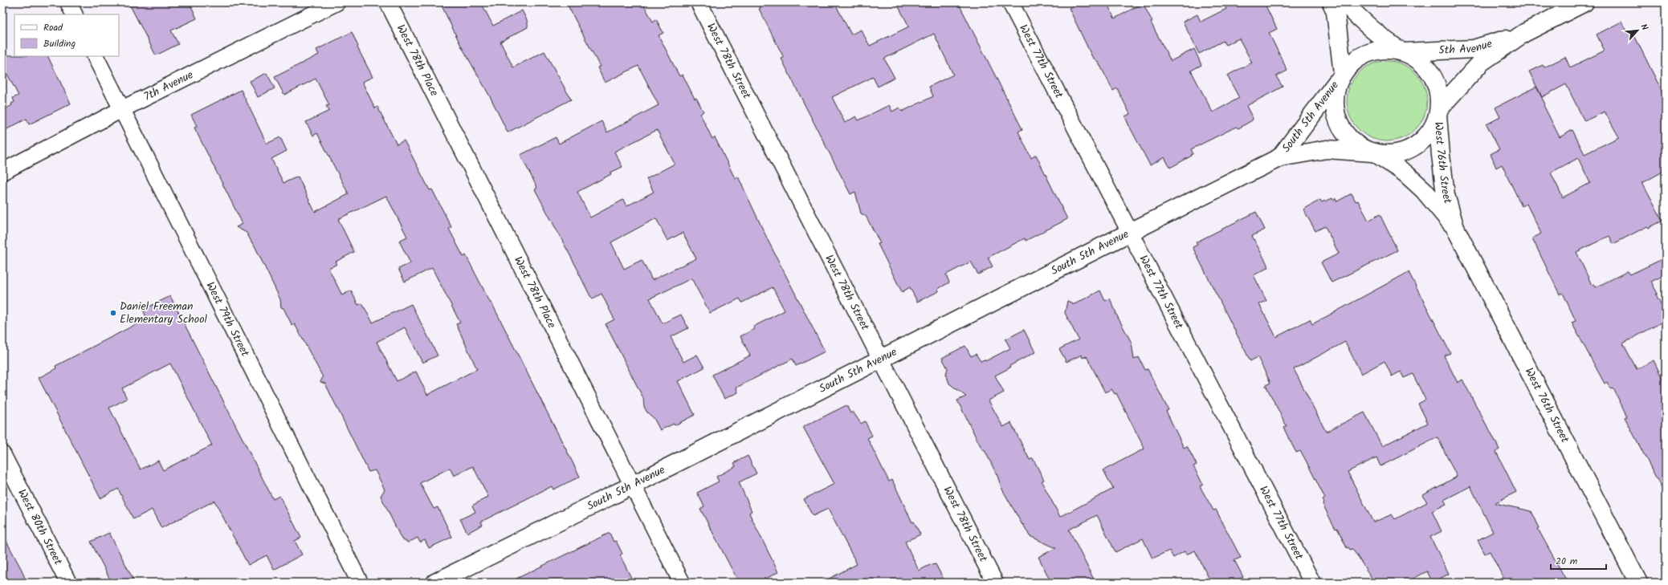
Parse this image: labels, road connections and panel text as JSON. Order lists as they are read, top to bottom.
{
  "streets": {
    "street": [
      "5th Avenue",
      "West 78th Place",
      "West 78th Street",
      "West 77th Street",
      "7th Avenue",
      "South 5th Avenue",
      "West 76th Street",
      "West 79th Street",
      "West 80th Street"
    ]
  },
  "crossings": [
    ["5th Avenue", "South 5th Avenue"],
    ["5th Avenue", "West 76th Street"],
    ["West 78th Place", "South 5th Avenue"],
    ["West 78th Street", "South 5th Avenue"],
    ["West 77th Street", "South 5th Avenue"],
    ["7th Avenue", "West 79th Street"],
    ["South 5th Avenue", "West 76th Street"]
  ],
  "places": ["Daniel Freeman Elementary School"],
  "legend": ["Road", "Building"],
  "scale_bar": "20 m",
  "north": "top right"
}
